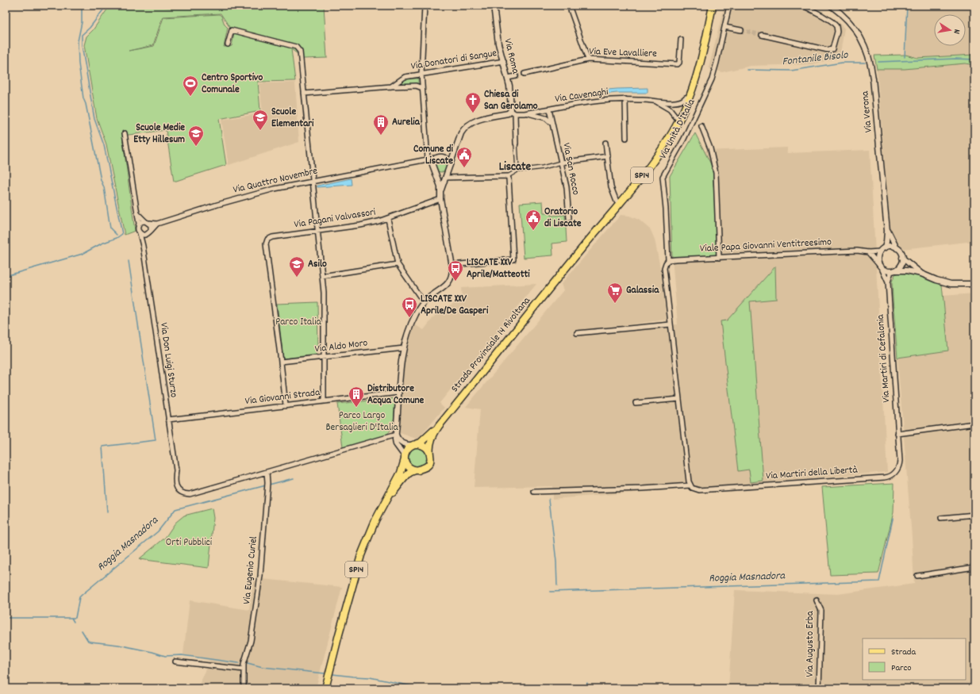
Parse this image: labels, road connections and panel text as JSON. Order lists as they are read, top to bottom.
{
  "streets": {
    "main road": ["SP14", "Strada Provinciale 14 Rivoltana"],
    "street": [
      "Via Eve Lavalliere",
      "Via Roma",
      "Via Donatori di Sangue",
      "Via Cavenaghi",
      "Via Verona",
      "Via Unità D'Italia",
      "Via San Rocco",
      "Via Quattro Novembre",
      "Via Pagani Valvassori",
      "Viale Papa Giovanni Ventitreesimo",
      "Via Aldo Moro",
      "Via Martiri di Cefalonia",
      "Via Don Luigi Sturzo",
      "Via Giovanni Strada",
      "Via Martiri della Libertà",
      "Via Eugenio Curiel",
      "Via Augusto Erba"
    ]
  },
  "crossings": [
    ["Via Roma", "Via Donatori di Sangue"],
    ["Via Roma", "Via Cavenaghi"],
    ["Via Cavenaghi", "Via San Rocco"],
    ["Via Cavenaghi", "Strada Provinciale 14 Rivoltana"],
    ["Via Verona", "Viale Papa Giovanni Ventitreesimo"],
    ["Via Verona", "Via Martiri di Cefalonia"],
    ["Via Unità D'Italia", "Viale Papa Giovanni Ventitreesimo"],
    ["Via Quattro Novembre", "Via Don Luigi Sturzo"],
    ["Via Pagani Valvassori", "Via Aldo Moro"],
    ["Viale Papa Giovanni Ventitreesimo", "Via Martiri di Cefalonia"],
    ["Via Martiri di Cefalonia", "Via Martiri della Libertà"],
    ["Via Don Luigi Sturzo", "Via Giovanni Strada"],
    ["Via Don Luigi Sturzo", "Via Eugenio Curiel"]
  ],
  "districts": ["Liscate"],
  "water": ["Fontanile Bisolo", "Roggia Masnadora"],
  "parks": ["Parco Italia", "Parco Largo Bersaglieri D'Italia", "Orti Pubblici"],
  "places": {
    "sports": ["Centro Sportivo Comunale"],
    "church": ["Chiesa di San Gerolamo"],
    "school or university": ["Scuole Elementari", "Scuole Medie Etty Hillesum", "Asilo"],
    "building": ["Aurelia", "Distributore Acqua Comune"],
    "public building": ["Comune di Liscate", "Oratorio di Liscate"],
    "bus stop": ["LISCATE XXV Aprile/Matteotti", "LISCATE XXV Aprile/De Gasperi"],
    "supermarket": ["Galassia"]
  },
  "legend": ["Strada", "Parco"],
  "north": "right"
}
